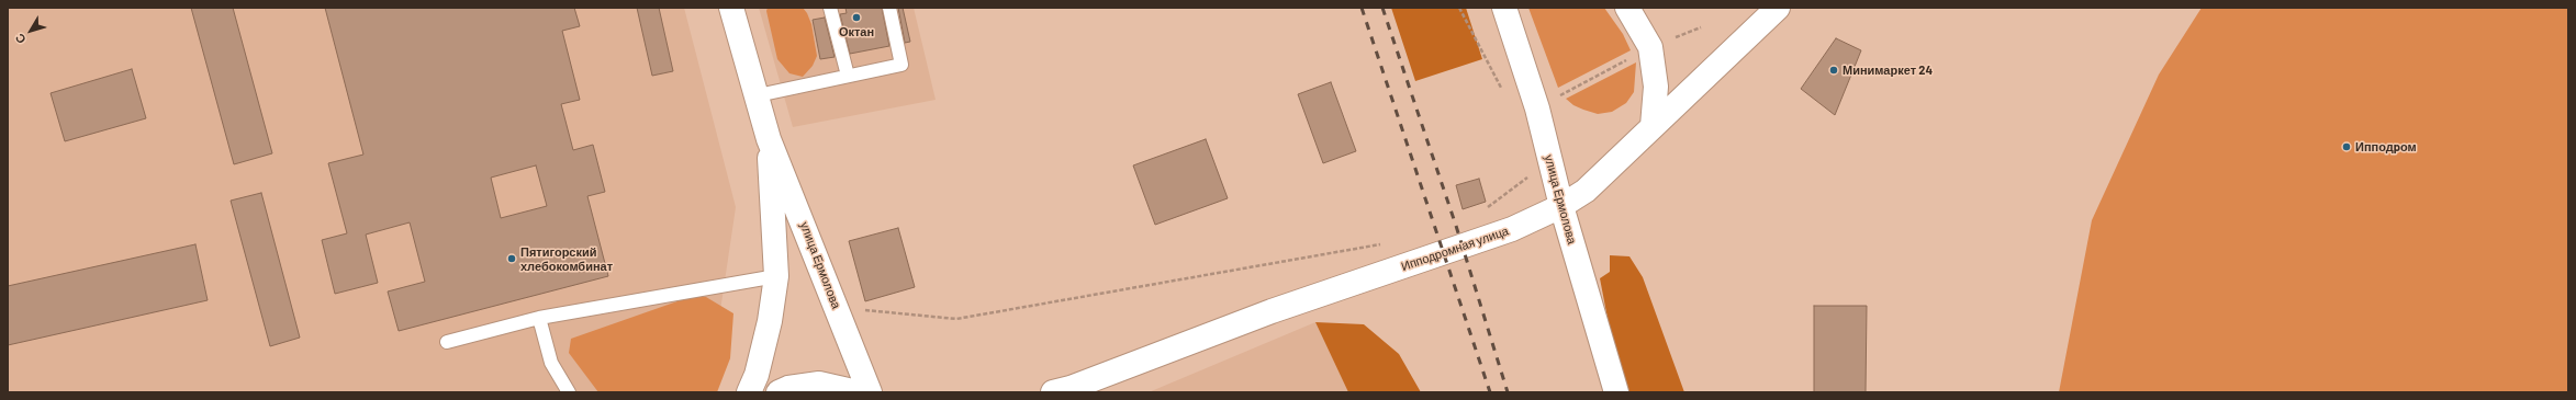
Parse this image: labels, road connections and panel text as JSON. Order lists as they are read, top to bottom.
{
  "streets": {
    "street": ["улица Ермолова", "Ипподромная улица"]
  },
  "crossings": [
    ["улица Ермолова", "Ипподромная улица"]
  ],
  "places": [
    "Октан",
    "Минимаркет 24",
    "Ипподpом",
    "Пятигорский хлебокомбинат"
  ],
  "north": "bottom left"
}
